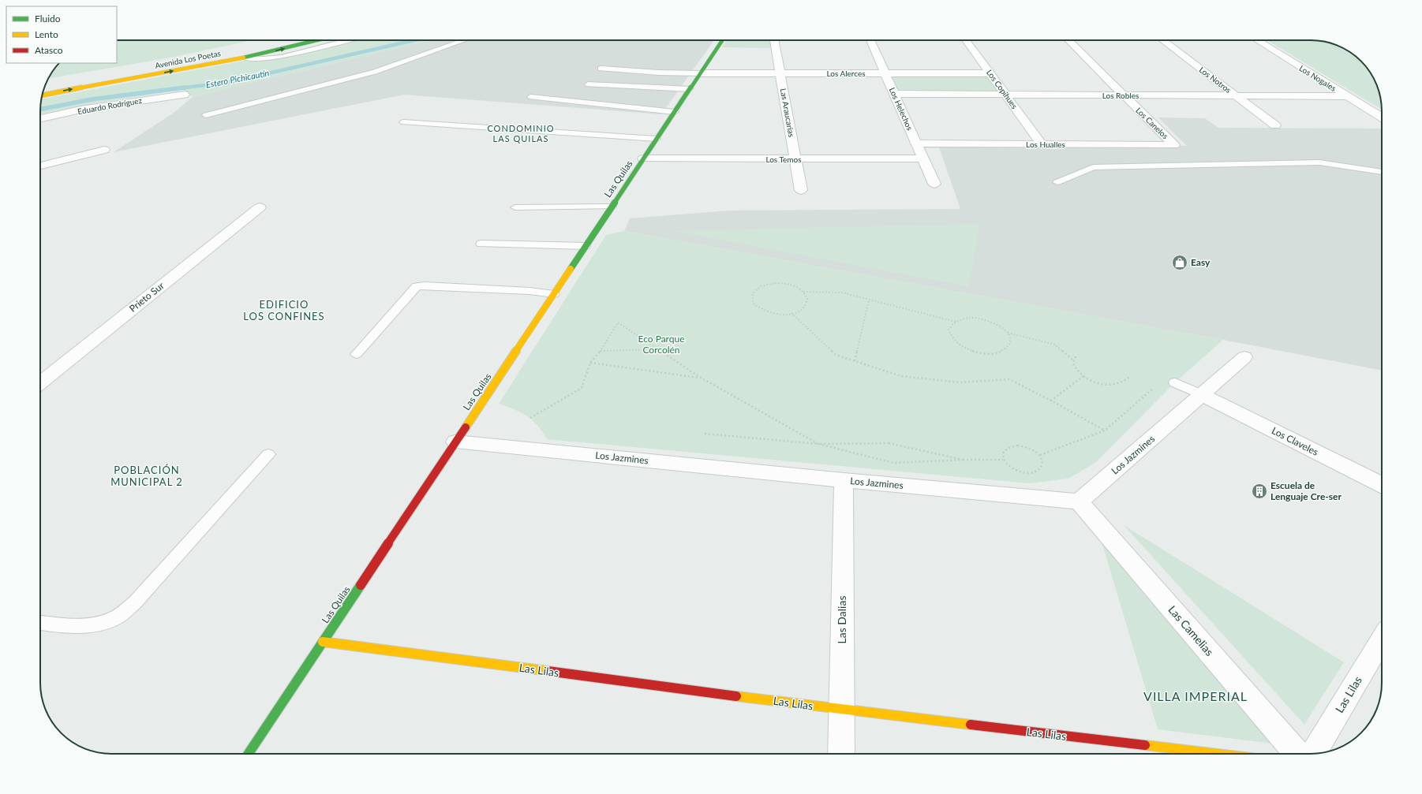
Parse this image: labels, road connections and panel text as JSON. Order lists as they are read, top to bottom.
{
  "streets": {
    "street": [
      "Avenida Los Poetas",
      "Los Alerces",
      "Los Nogales",
      "Los Notros",
      "Los Copihues",
      "Los Robles",
      "Eduardo Rodríguez",
      "Los Helechos",
      "Las Araucarias",
      "Los Canelos",
      "Los Hualles",
      "Los Temos",
      "Las Quilas",
      "Prieto Sur",
      "Los Claveles",
      "Los Jazmines",
      "Las Dalias",
      "Las Camelias",
      "Las Lilas"
    ]
  },
  "crossings": [
    ["Los Alerces", "Los Copihues"],
    ["Los Alerces", "Los Helechos"],
    ["Los Alerces", "Las Araucarias"],
    ["Los Alerces", "Las Quilas"],
    ["Los Nogales", "Los Robles"],
    ["Los Notros", "Los Robles"],
    ["Los Copihues", "Los Robles"],
    ["Los Copihues", "Los Hualles"],
    ["Los Robles", "Los Helechos"],
    ["Los Robles", "Los Canelos"],
    ["Los Helechos", "Los Hualles"],
    ["Los Helechos", "Los Temos"],
    ["Las Araucarias", "Los Temos"],
    ["Los Canelos", "Los Hualles"],
    ["Los Temos", "Las Quilas"],
    ["Las Quilas", "Los Jazmines"],
    ["Las Quilas", "Las Lilas"],
    ["Los Claveles", "Los Jazmines"],
    ["Los Jazmines", "Las Dalias"],
    ["Los Jazmines", "Las Camelias"],
    ["Las Dalias", "Las Lilas"]
  ],
  "one_way": ["Avenida Los Poetas"],
  "districts": [
    "CONDOMINIO LAS QUILAS",
    "EDIFICIO LOS CONFINES",
    "POBLACIÓN MUNICIPAL 2",
    "VILLA IMPERIAL"
  ],
  "water": ["Estero Pichicautín"],
  "parks": ["Eco Parque Corcolén"],
  "places": {
    "shop": ["Easy"],
    "building": ["Escuela de Lenguaje Cre-ser"]
  },
  "legend": ["Fluido", "Lento", "Atasco"]
}
